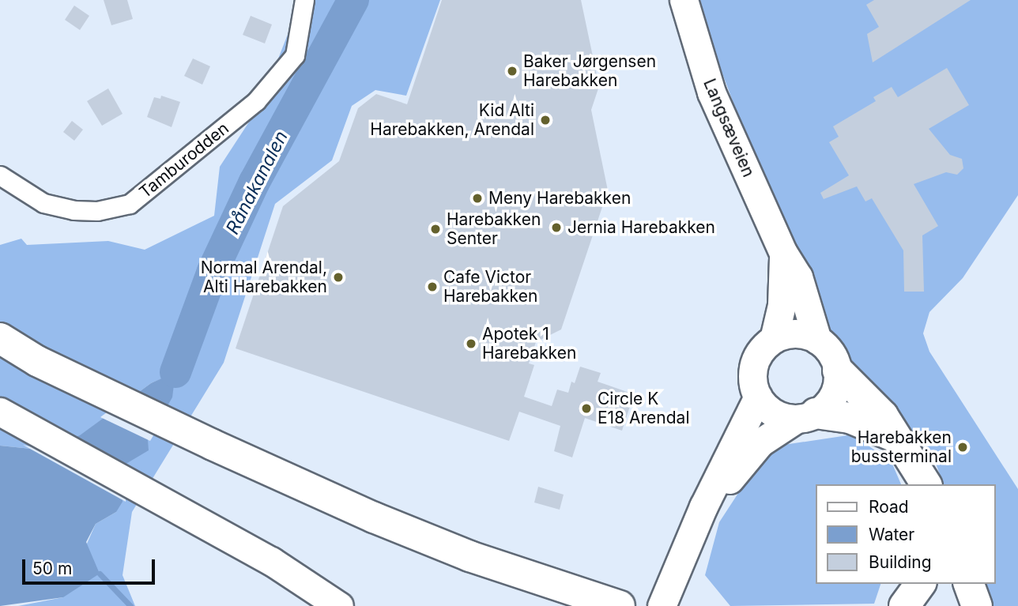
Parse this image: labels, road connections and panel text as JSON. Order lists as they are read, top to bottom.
{
  "streets": {
    "main road": ["Langsæveien"],
    "street": ["Tamburodden"]
  },
  "water": ["Rånakanalen"],
  "places": [
    "Baker Jørgensen Harebakken",
    "Kid Alti Harebakken, Arendal",
    "Meny Harebakken",
    "Jernia Harebakken",
    "Harebakken Senter",
    "Normal Arendal, Alti Harebakken",
    "Cafe Victor Harebakken",
    "Apotek 1 Harebakken",
    "Circle K E18 Arendal",
    "Harebakken bussterminal"
  ],
  "legend": ["Road", "Water", "Building"],
  "scale_bar": "50 m"
}
